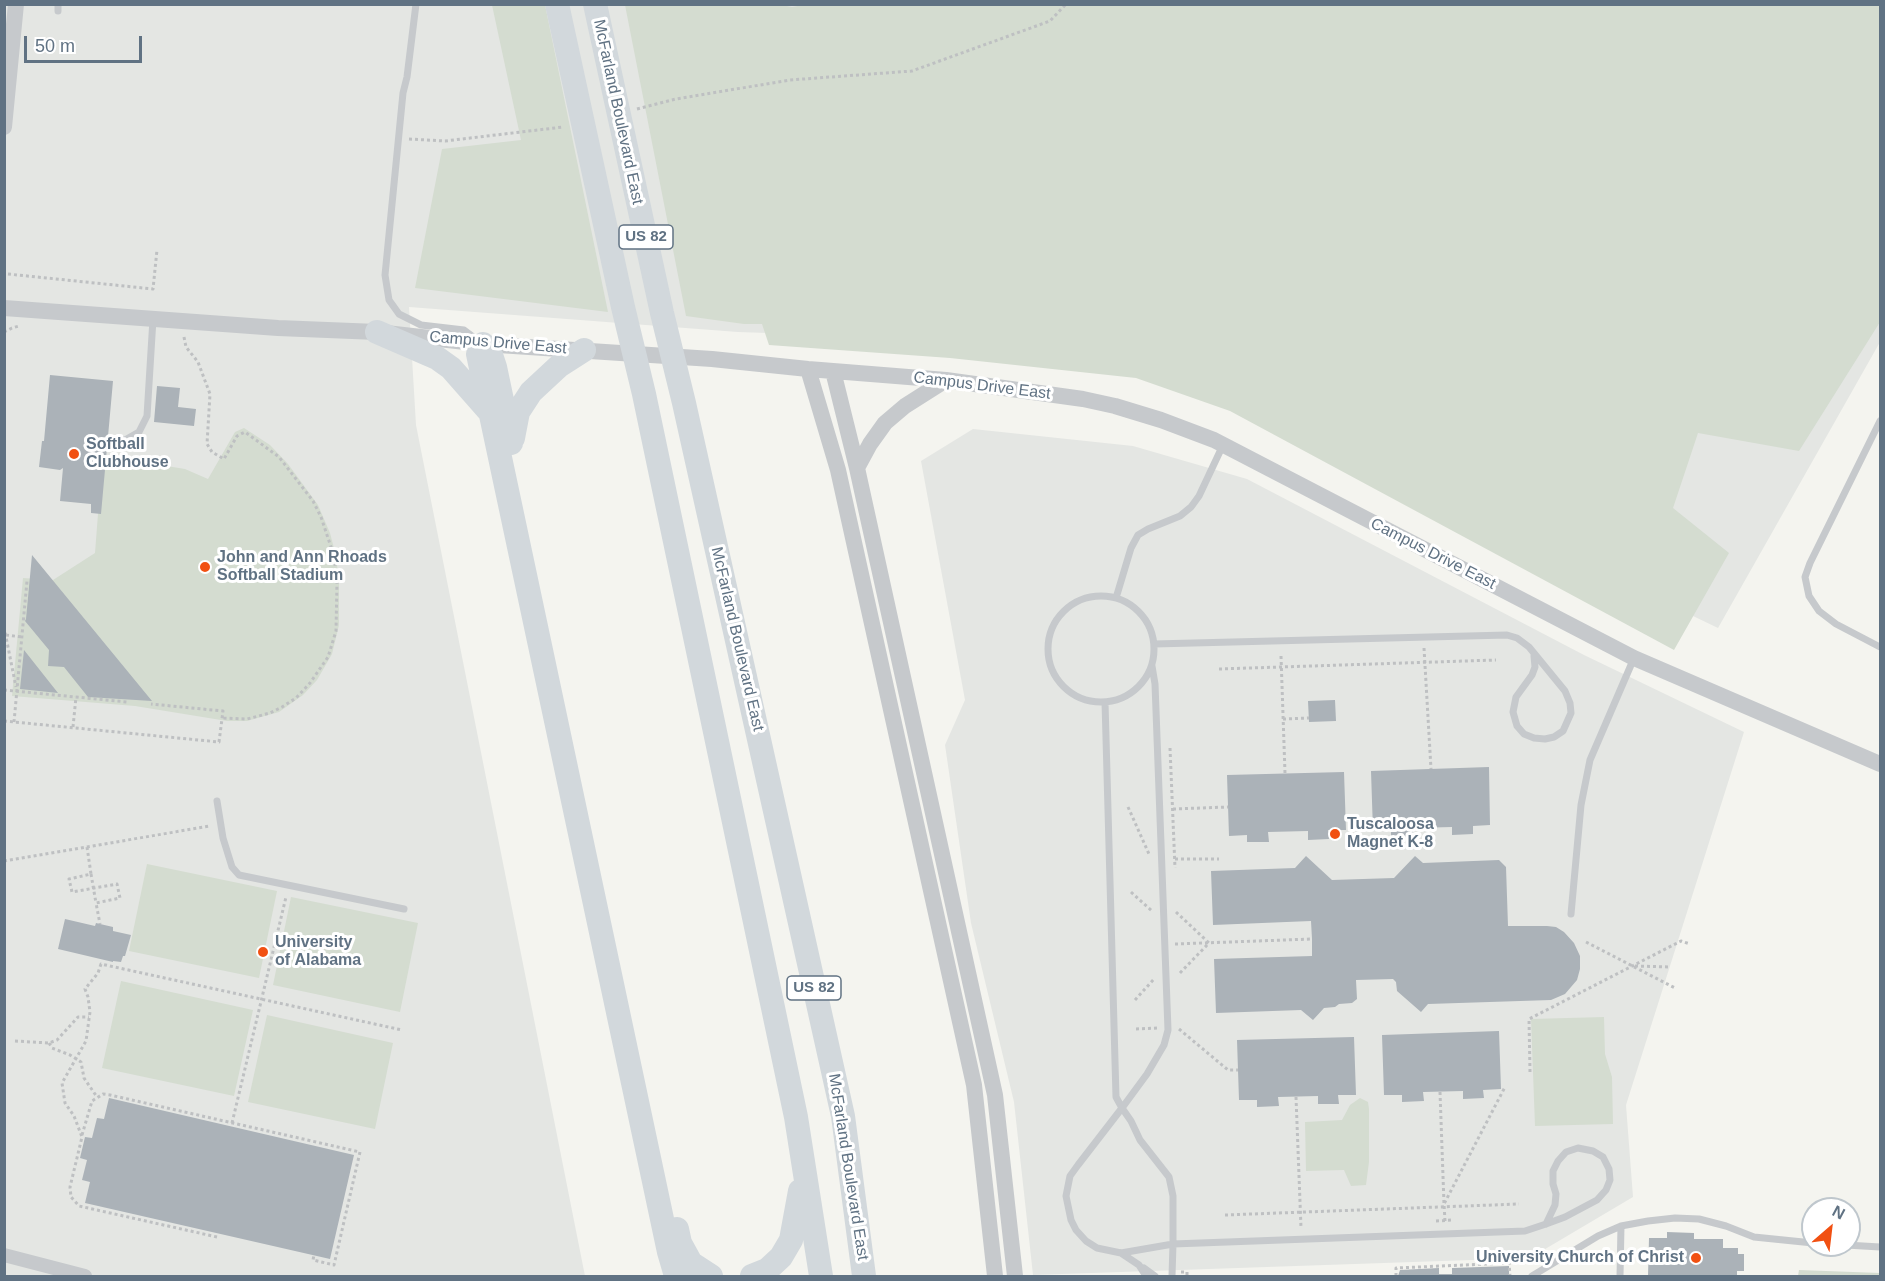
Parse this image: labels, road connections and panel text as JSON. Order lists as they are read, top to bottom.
{
  "streets": {
    "highway": ["McFarland Boulevard East", "US 82"],
    "street": ["Campus Drive East"]
  },
  "places": [
    "Softball Clubhouse",
    "John and Ann Rhoads Softball Stadium",
    "Tuscaloosa Magnet K-8",
    "University of Alabama",
    "University Church of Christ"
  ],
  "scale_bar": "50 m",
  "north": "top right"
}
